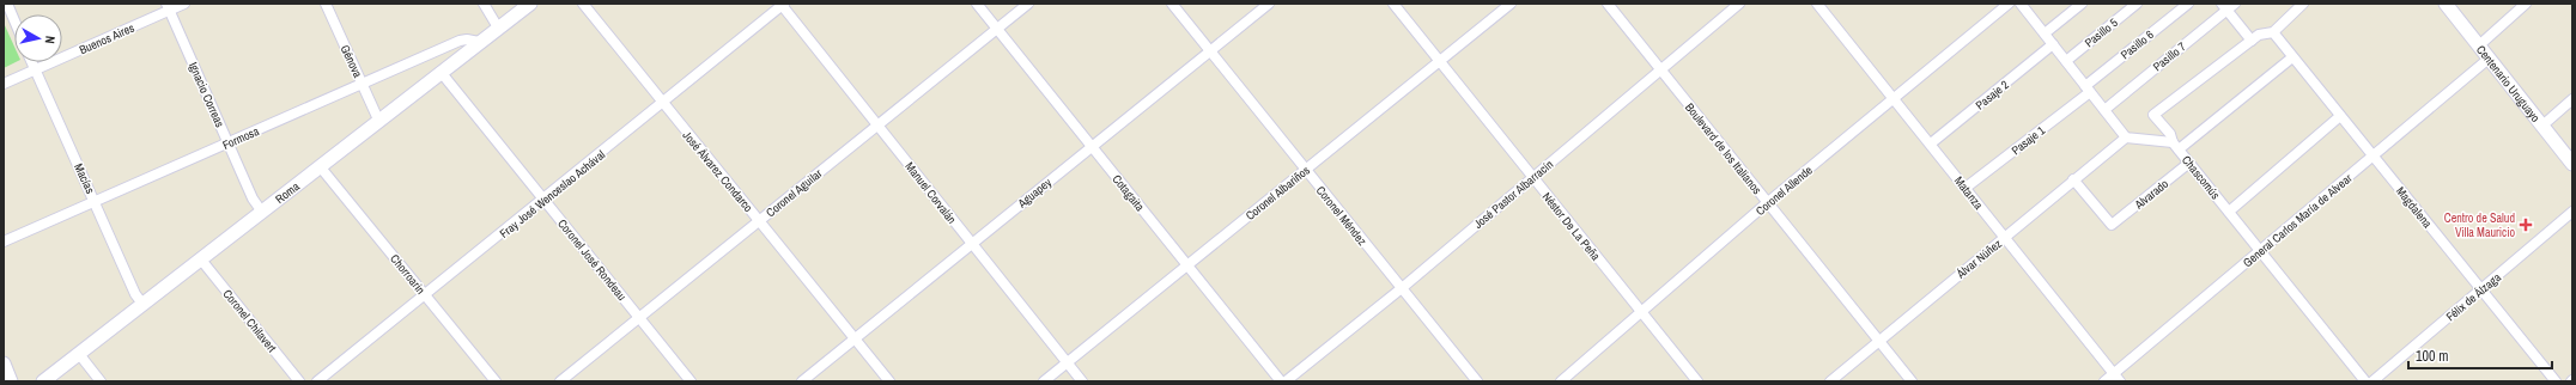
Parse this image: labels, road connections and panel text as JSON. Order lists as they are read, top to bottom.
{
  "streets": {
    "street": [
      "Pasillo 5",
      "Buenos Aires",
      "Pasillo 6",
      "Pasillo 7",
      "Génova",
      "Centenario Uruguayo",
      "Ignacio Correas",
      "Pasaje 2",
      "Formosa",
      "Pasaje 1",
      "Boulevard de los Italianos",
      "José Álvarez Condarco",
      "Chascomús",
      "Macías",
      "Coronel Allende",
      "Roma",
      "Coronel Aguilar",
      "Manuel Corvalán",
      "Aguapey",
      "Cotagaita",
      "Coronel Albariños",
      "Matanza",
      "Fray José Wenceslao Achával",
      "José Pastor Albarracín",
      "Alvarado",
      "Magdalena",
      "Coronel Méndez",
      "General Carlos María de Alvear",
      "Néstor De La Peña",
      "Álvar Núñez",
      "Coronel José Rondeau",
      "Chorroarin",
      "Félix de Álzaga",
      "Coronel Chilavert"
    ]
  },
  "crossings": [
    ["Buenos Aires", "Ignacio Correas"],
    ["Buenos Aires", "Macías"],
    ["Pasillo 6", "Pasaje 1"],
    ["Génova", "Formosa"],
    ["Génova", "Roma"],
    ["Centenario Uruguayo", "General Carlos María de Alvear"],
    ["Ignacio Correas", "Formosa"],
    ["Ignacio Correas", "Roma"],
    ["Pasaje 2", "Matanza"],
    ["Formosa", "Macías"],
    ["Formosa", "Roma"],
    ["Pasaje 1", "Matanza"],
    ["Boulevard de los Italianos", "Coronel Allende"],
    ["Boulevard de los Italianos", "José Pastor Albarracín"],
    ["Boulevard de los Italianos", "Álvar Núñez"],
    ["José Álvarez Condarco", "Coronel Aguilar"],
    ["José Álvarez Condarco", "Aguapey"],
    ["José Álvarez Condarco", "Fray José Wenceslao Achával"],
    ["Chascomús", "Alvarado"],
    ["Chascomús", "General Carlos María de Alvear"],
    ["Macías", "Roma"],
    ["Coronel Allende", "Matanza"],
    ["Coronel Allende", "Néstor De La Peña"],
    ["Roma", "Coronel José Rondeau"],
    ["Roma", "Chorroarin"],
    ["Roma", "Coronel Chilavert"],
    ["Coronel Aguilar", "Manuel Corvalán"],
    ["Coronel Aguilar", "Cotagaita"],
    ["Coronel Aguilar", "Coronel José Rondeau"],
    ["Manuel Corvalán", "Aguapey"],
    ["Manuel Corvalán", "Coronel Albariños"],
    ["Manuel Corvalán", "Fray José Wenceslao Achával"],
    ["Aguapey", "Cotagaita"],
    ["Aguapey", "Coronel Méndez"],
    ["Cotagaita", "Coronel Albariños"],
    ["Coronel Albariños", "Coronel Méndez"],
    ["Coronel Albariños", "Néstor De La Peña"],
    ["Matanza", "General Carlos María de Alvear"],
    ["Matanza", "Álvar Núñez"],
    ["Fray José Wenceslao Achával", "Coronel José Rondeau"],
    ["Fray José Wenceslao Achával", "Chorroarin"],
    ["José Pastor Albarracín", "Coronel Méndez"],
    ["José Pastor Albarracín", "Néstor De La Peña"],
    ["Alvarado", "Álvar Núñez"],
    ["Magdalena", "General Carlos María de Alvear"],
    ["Magdalena", "Félix de Álzaga"]
  ],
  "places": {
    "health": ["Centro de Salud Villa Mauricio"]
  },
  "scale_bar": "100 m",
  "north": "right"
}
